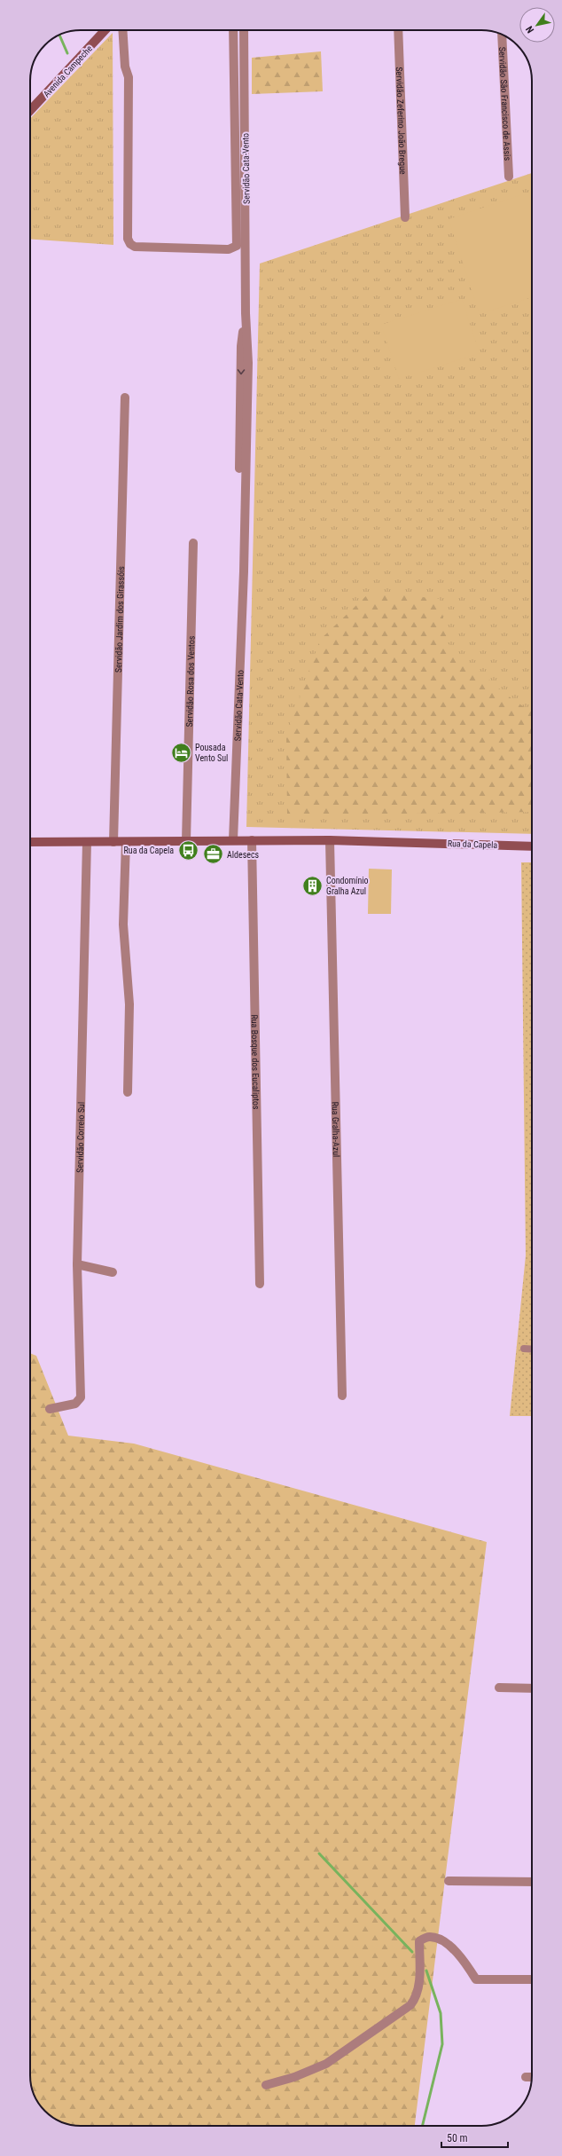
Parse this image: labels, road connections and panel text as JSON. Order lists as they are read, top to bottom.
{
  "streets": {
    "main road": ["Avenida Campeche", "Rua da Capela"],
    "street": [
      "Servidão São Francisco de Assis",
      "Servidão Zeferino João Bregue",
      "Servidão Cata-Vento",
      "Servidão Jardim dos Girassóis",
      "Servidão Rosa dos Ventos",
      "Rua Bosque dos Eucaliptos",
      "Rua Gralha-Azul",
      "Servidão Correio Sul"
    ]
  },
  "crossings": [
    ["Servidão Cata-Vento", "Rua da Capela"],
    ["Servidão Jardim dos Girassóis", "Rua da Capela"],
    ["Servidão Rosa dos Ventos", "Rua da Capela"],
    ["Rua da Capela", "Rua Bosque dos Eucaliptos"],
    ["Rua da Capela", "Rua Gralha-Azul"],
    ["Rua da Capela", "Servidão Correio Sul"]
  ],
  "places": {
    "hotel": ["Pousada Vento Sul"],
    "bus stop": ["Rua da Capela"],
    "office": ["Aldesecs"],
    "building": ["Condomínio Gralha Azul"]
  },
  "scale_bar": "50 m",
  "north": "bottom left"
}
